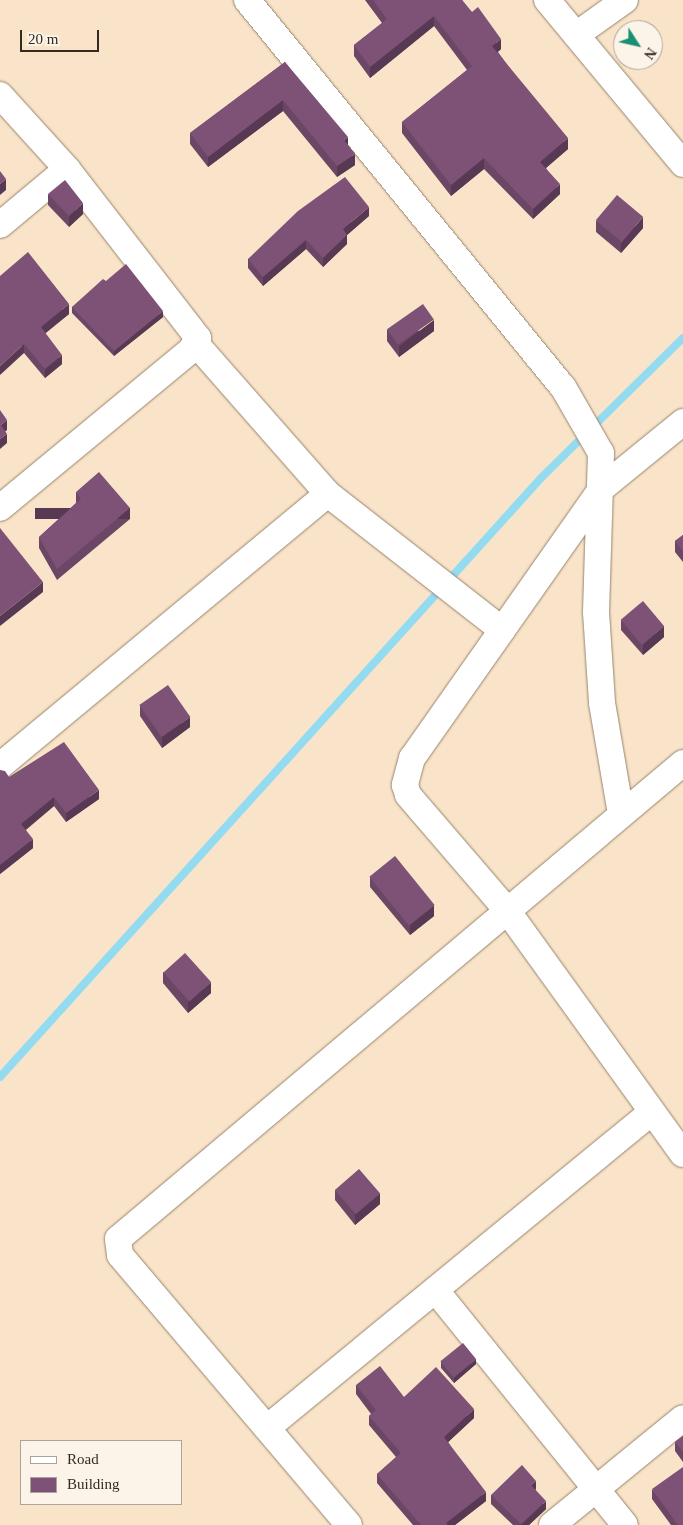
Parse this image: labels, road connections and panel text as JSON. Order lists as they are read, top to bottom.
{
  "legend": ["Road", "Building"],
  "scale_bar": "20 m",
  "north": "bottom right"
}
